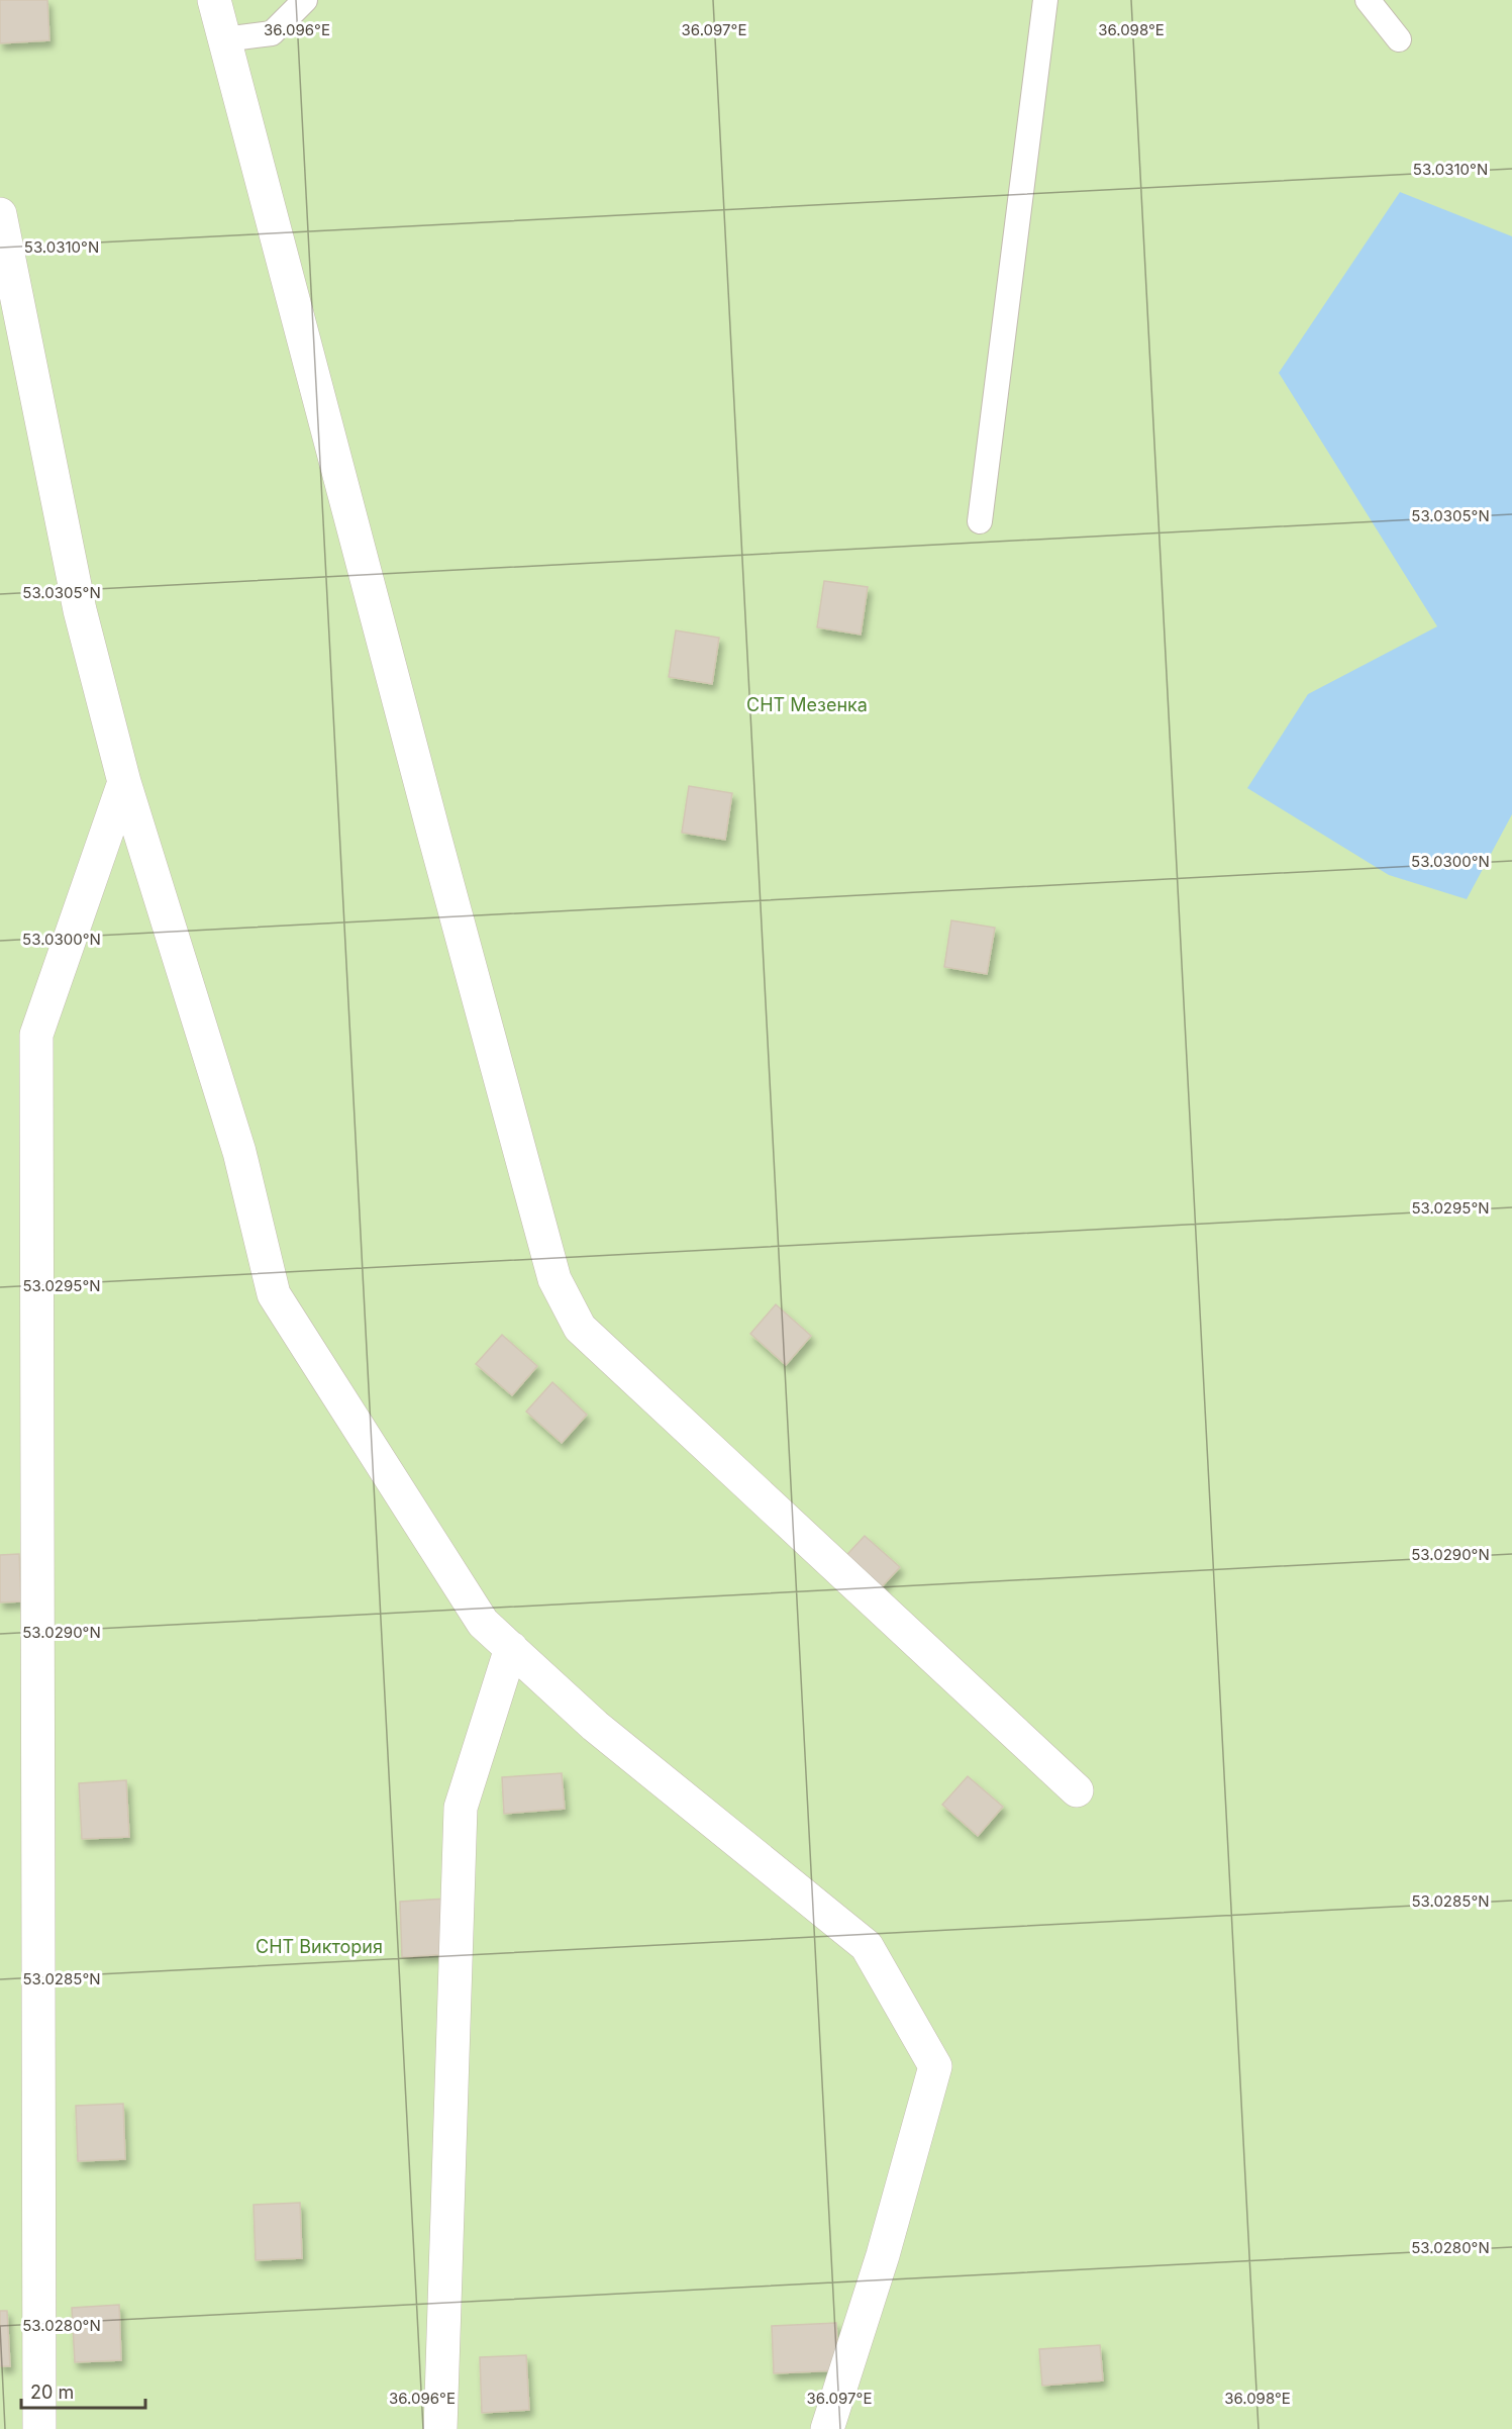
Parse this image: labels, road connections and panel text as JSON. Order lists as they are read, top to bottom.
{
  "parks": ["СНТ Мезенка", "СНТ Виктория"],
  "scale_bar": "20 m",
  "coordinates": [
    "36.096°E",
    "36.097°E",
    "36.098°E",
    "53.0310°N",
    "53.0305°N",
    "53.0300°N",
    "53.0295°N",
    "53.0290°N",
    "53.0285°N",
    "53.0280°N"
  ]
}
